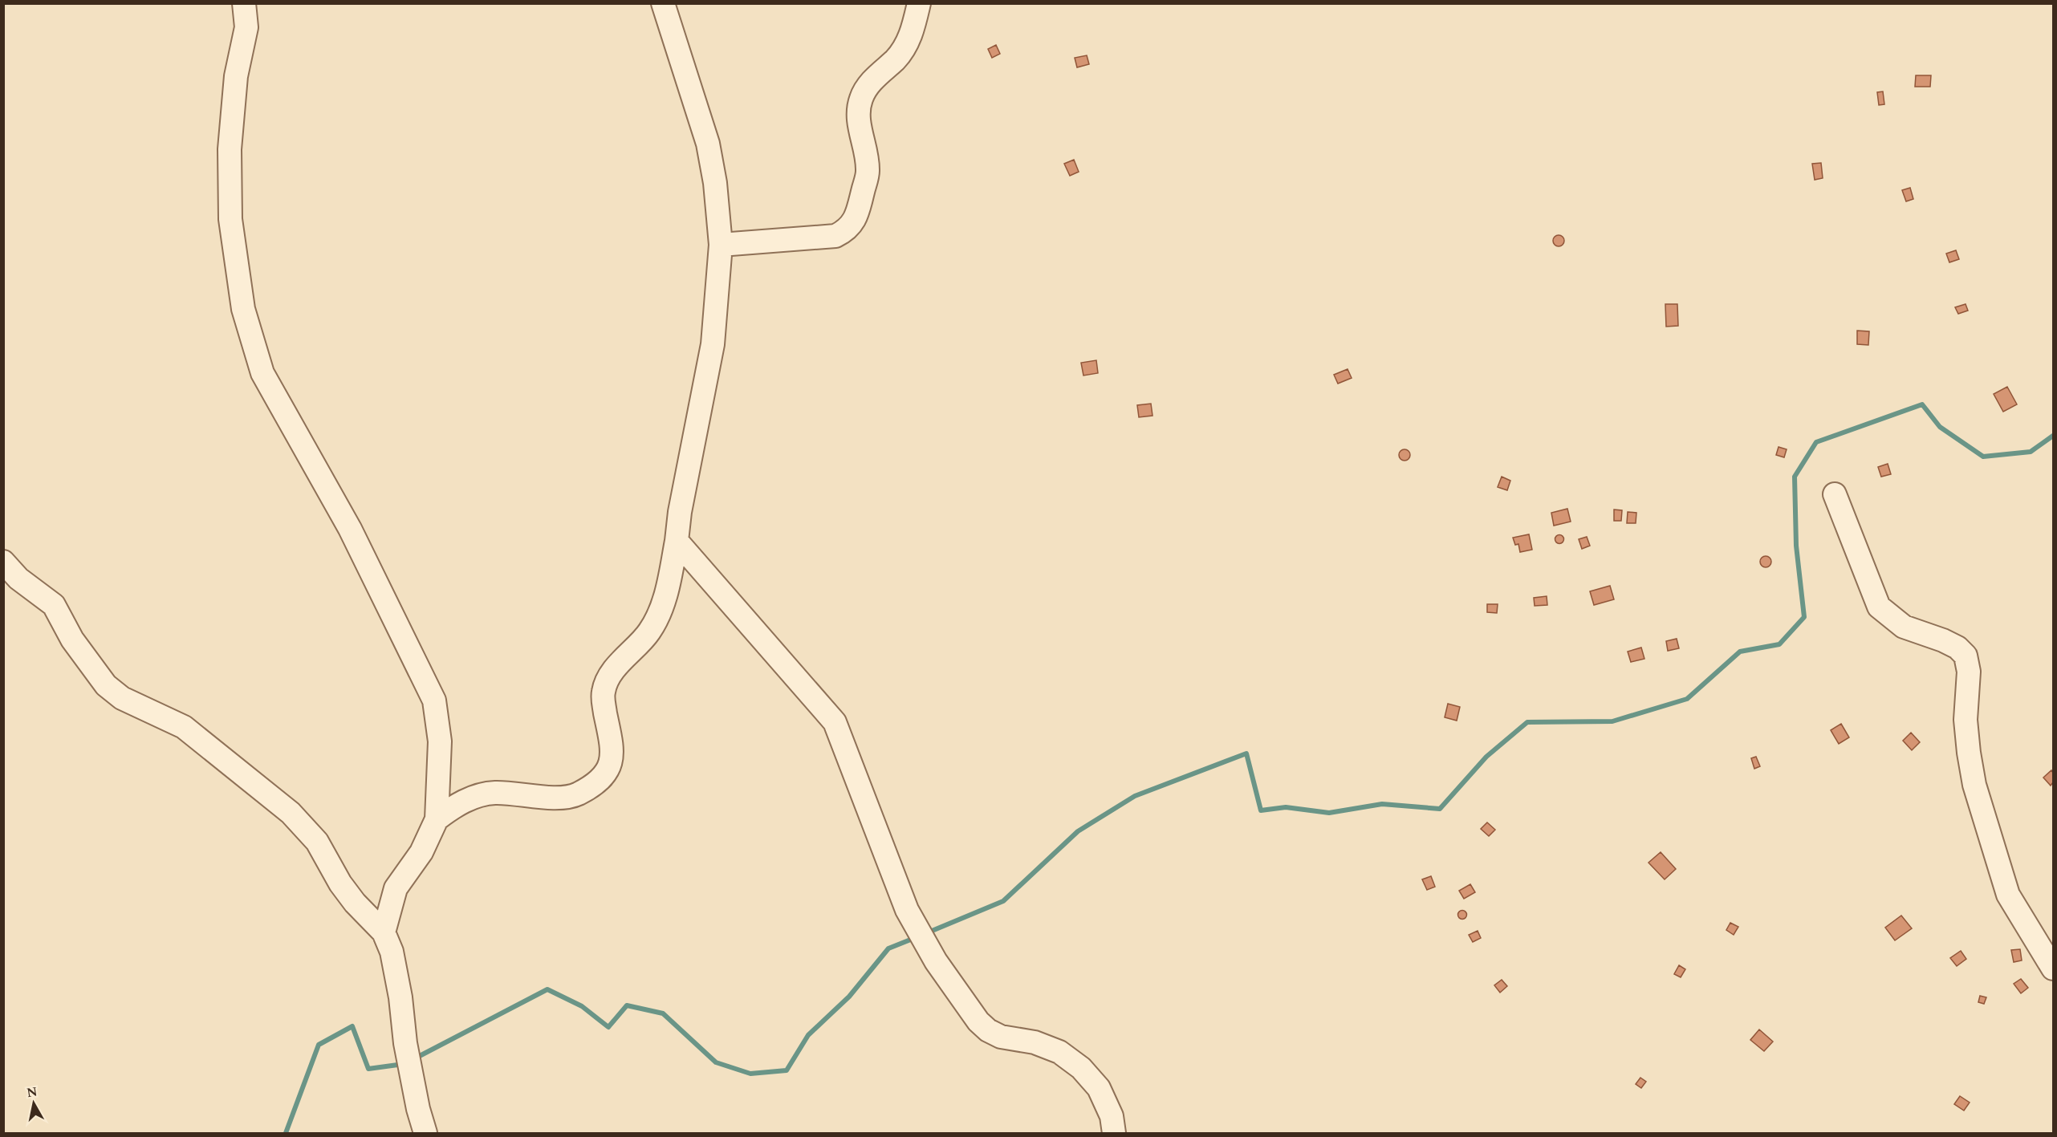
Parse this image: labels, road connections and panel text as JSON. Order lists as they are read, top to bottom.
{
  "north": "top"
}
